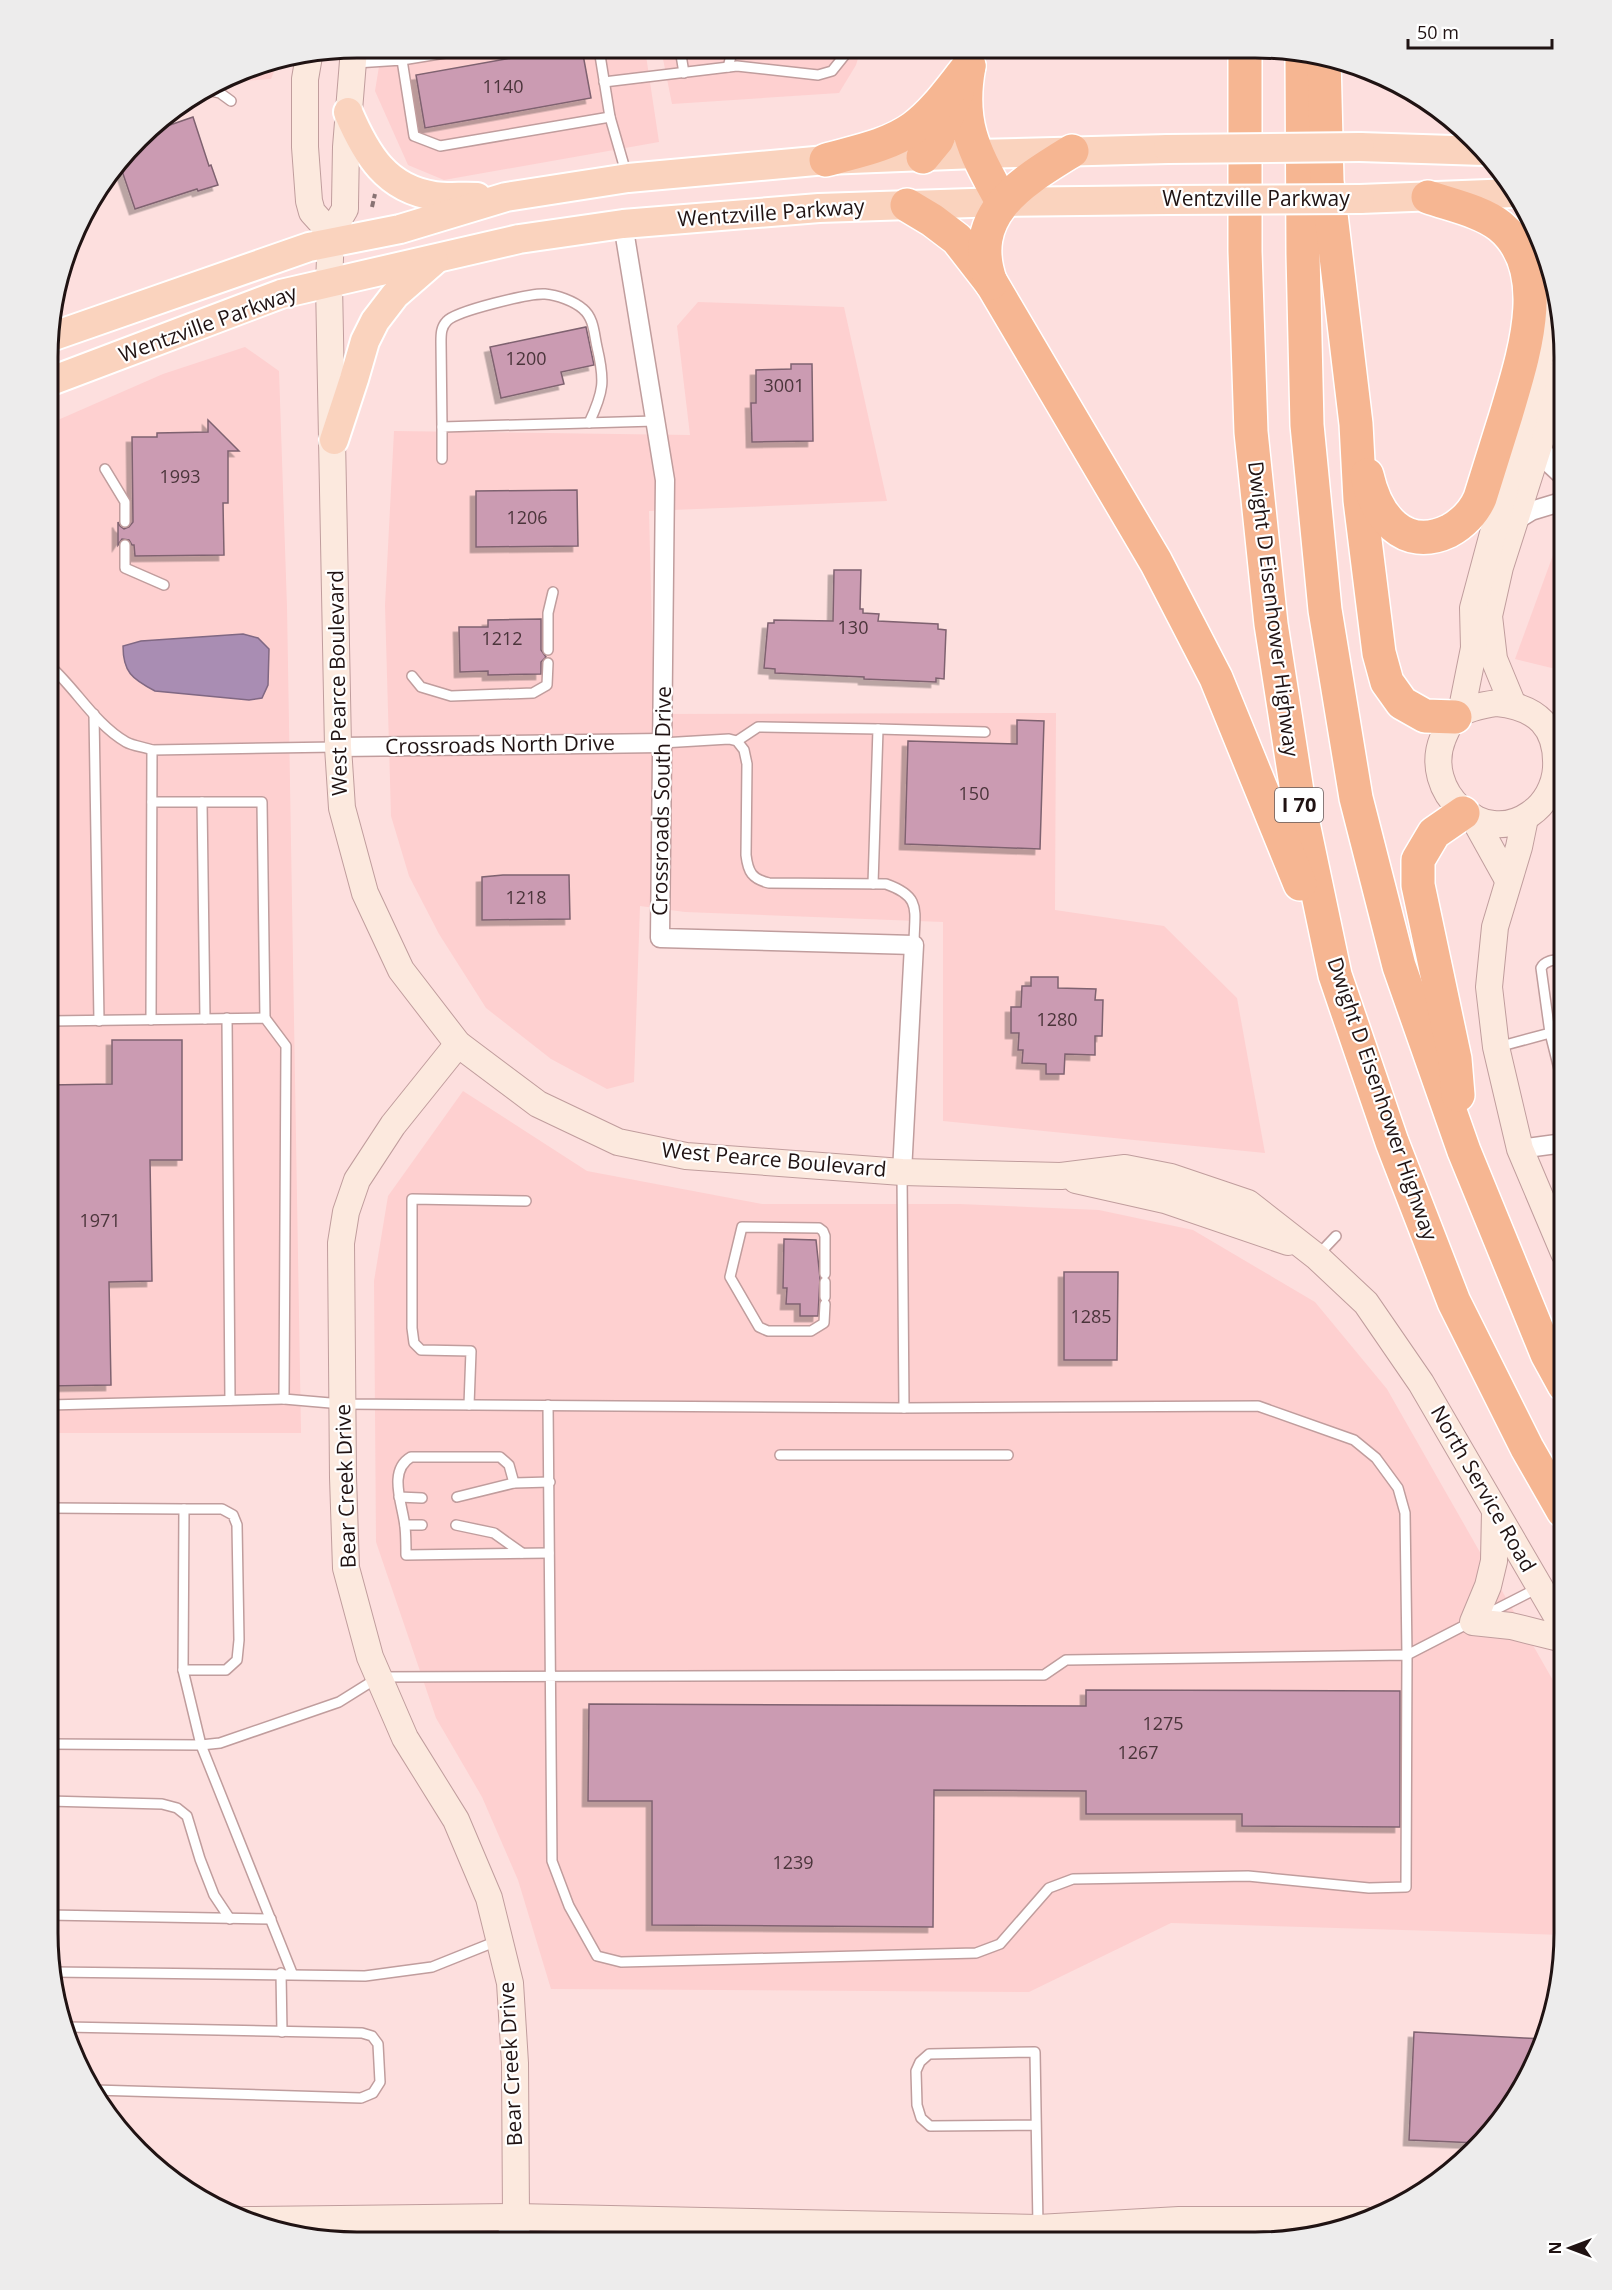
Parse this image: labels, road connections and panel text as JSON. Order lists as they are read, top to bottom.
{
  "streets": {
    "highway": ["Dwight D Eisenhower Highway", "I 70"],
    "main road": ["Wentzville Parkway"],
    "street": [
      "West Pearce Boulevard",
      "Crossroads North Drive",
      "Crossroads South Drive",
      "Bear Creek Drive",
      "North Service Road"
    ]
  },
  "crossings": [
    ["Wentzville Parkway", "West Pearce Boulevard"],
    ["Wentzville Parkway", "Crossroads South Drive"],
    ["West Pearce Boulevard", "Crossroads North Drive"],
    ["West Pearce Boulevard", "Bear Creek Drive"],
    ["West Pearce Boulevard", "North Service Road"],
    ["Crossroads North Drive", "Crossroads South Drive"]
  ],
  "house_numbers": [
    "1140",
    "1200",
    "3001",
    "1993",
    "1206",
    "130",
    "1212",
    "150",
    "1218",
    "1280",
    "1971",
    "1285",
    "1275",
    "1267",
    "1239"
  ],
  "scale_bar": "50 m",
  "north": "left"
}
